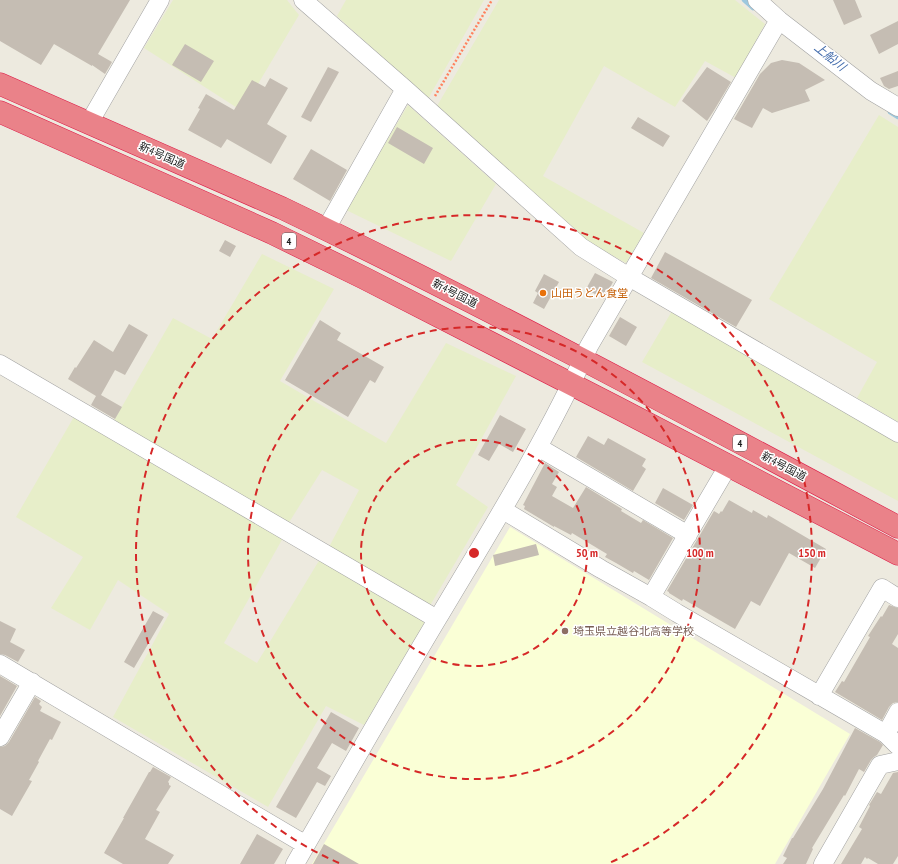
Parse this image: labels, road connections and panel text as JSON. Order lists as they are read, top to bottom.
{
  "streets": {
    "highway": ["新4号国道", "4"]
  },
  "water": ["上船川"],
  "places": ["山田うどん食堂", "埼玉県立越谷北高等学校"],
  "rings": ["50 m", "100 m", "150 m"]
}
